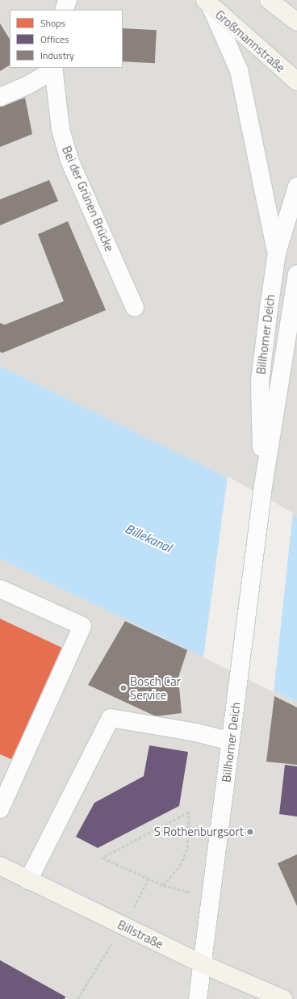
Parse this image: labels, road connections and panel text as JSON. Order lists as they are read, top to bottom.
{
  "streets": {
    "main road": ["Großmannstraße", "Billstraße"],
    "street": ["Bei der Grünen Brücke", "Billhorner Deich"]
  },
  "crossings": [
    ["Billhorner Deich", "Billstraße"]
  ],
  "water": ["Billekanal"],
  "places": ["Bosch Car Service", "S Rothenburgsort"],
  "legend": ["Shops", "Offices", "Industry"]
}
